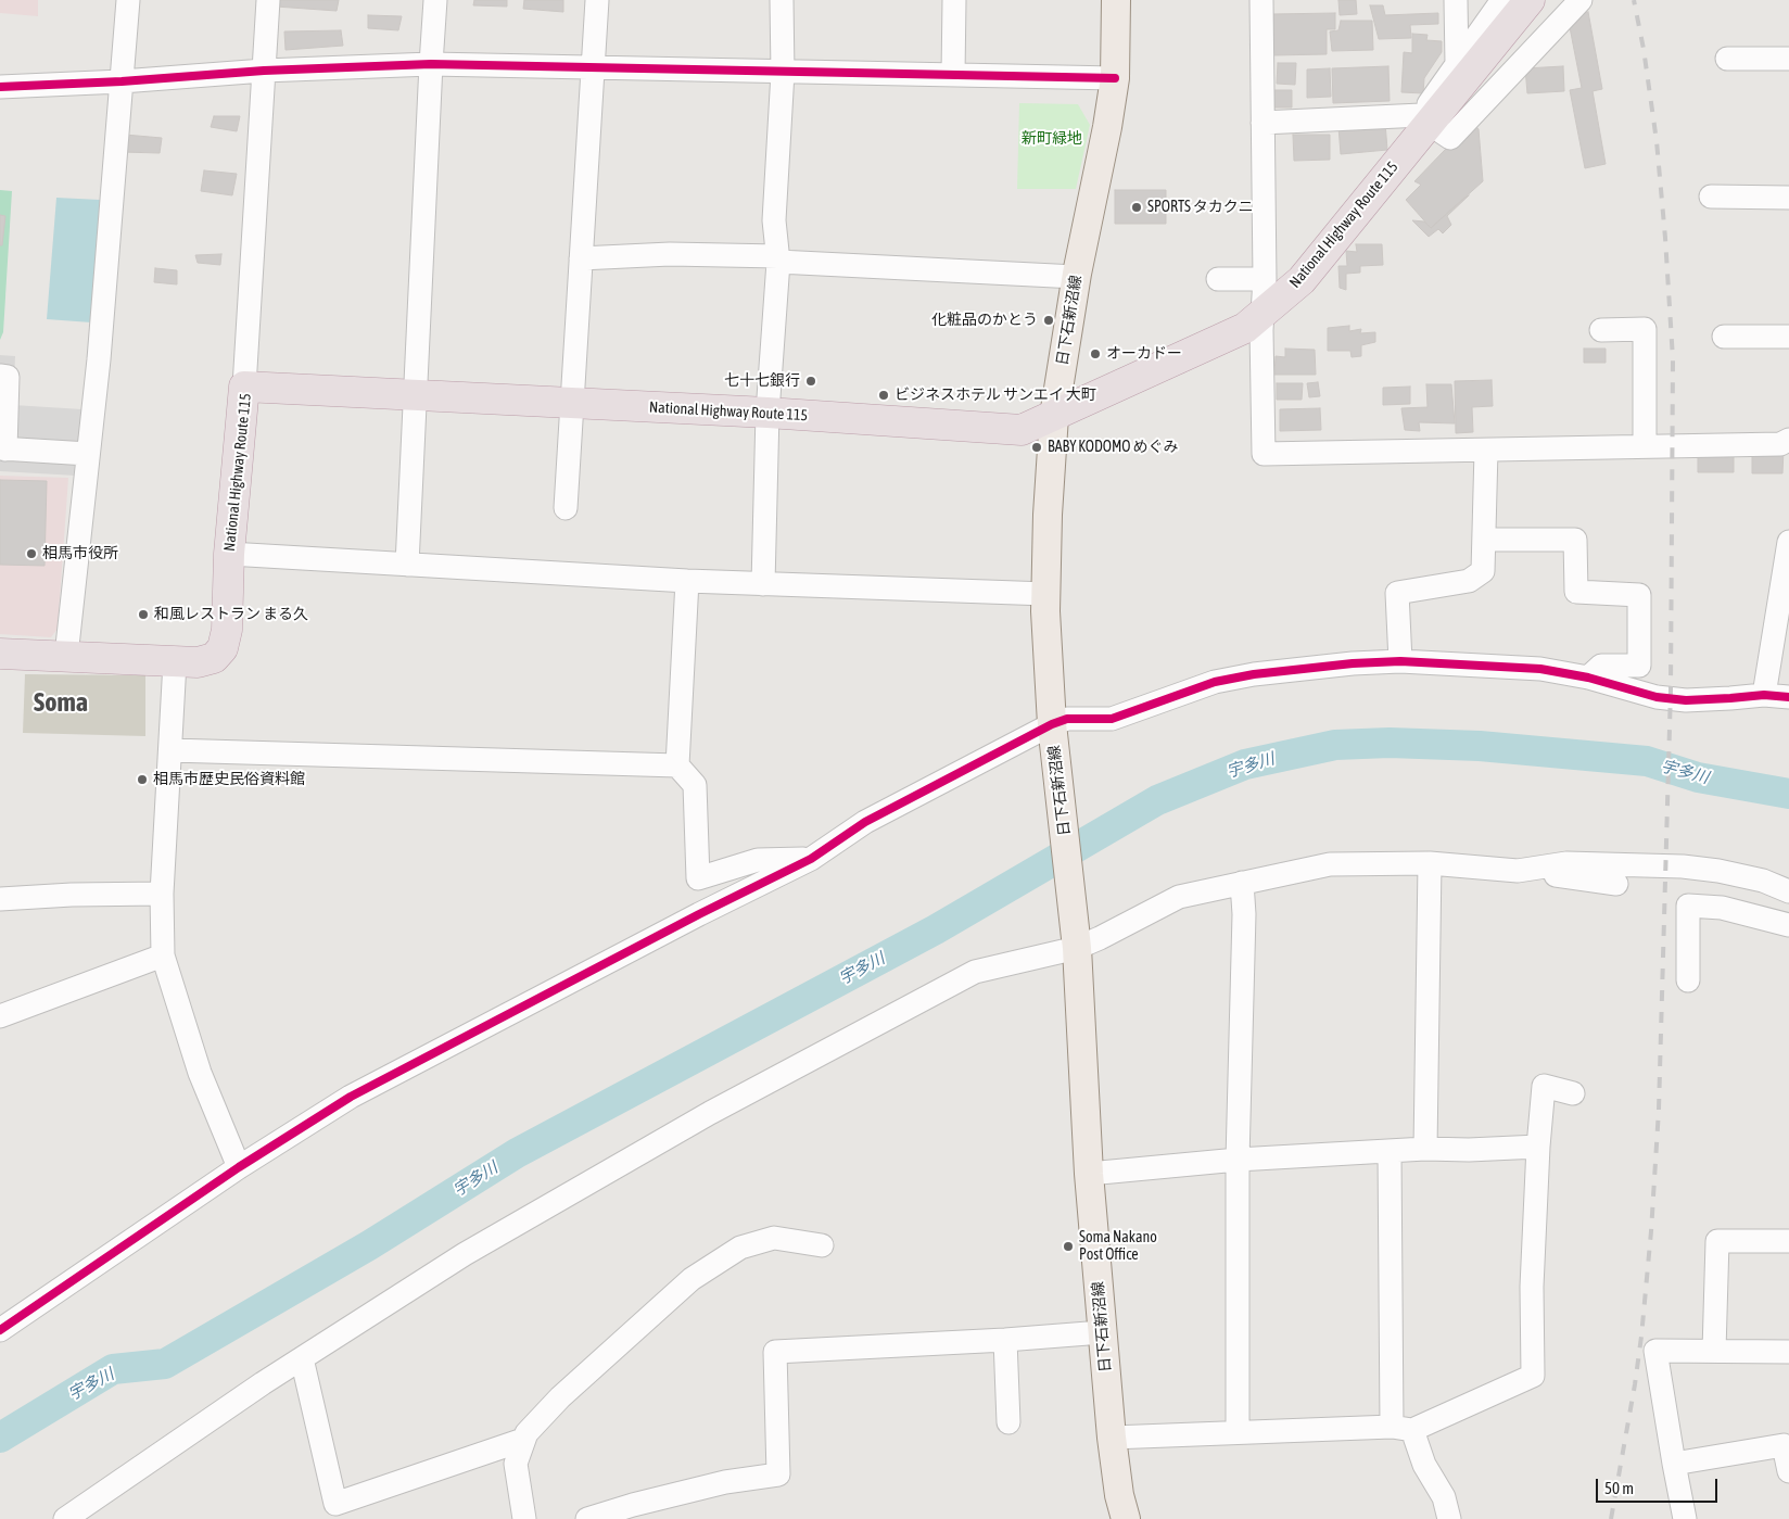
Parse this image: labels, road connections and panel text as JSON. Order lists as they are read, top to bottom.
{
  "streets": {
    "highway": ["National Highway Route 115"],
    "main road": ["日下石新沼線"]
  },
  "crossings": [
    ["National Highway Route 115", "日下石新沼線"]
  ],
  "districts": ["Soma"],
  "water": ["宇多川"],
  "parks": ["新町緑地"],
  "places": [
    "SPORTS タカクニ",
    "化粧品のかとう",
    "オーカドー",
    "七十七銀行",
    "ビジネスホテル サンエイ 大町",
    "BABY KODOMO めぐみ",
    "相馬市役所",
    "和風レストラン まる久",
    "相馬市歴史民俗資料館",
    "Soma Nakano Post Office"
  ],
  "scale_bar": "50 m"
}
